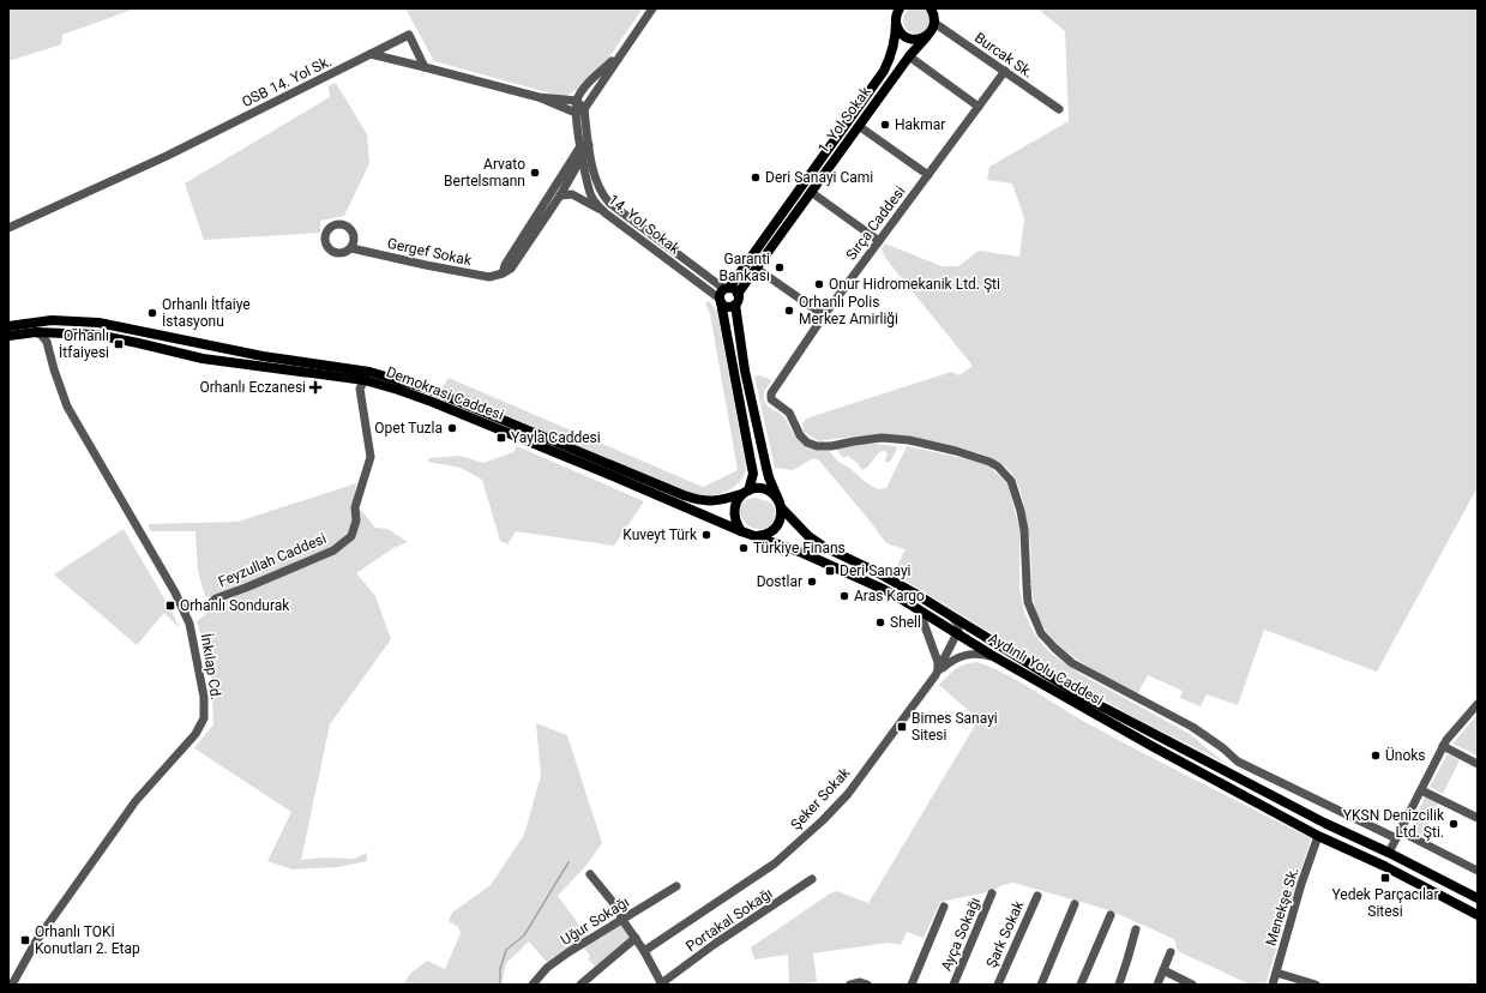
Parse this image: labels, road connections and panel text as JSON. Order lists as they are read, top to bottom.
{
  "streets": {
    "main road": ["1. Yol Sokak", "Demokrasi Caddesi", "Aydınlı Yolu Caddesi"],
    "street": [
      "Burcak Sk.",
      "OSB 14. Yol Sk.",
      "Sırça Caddesi",
      "14. Yol Sokak",
      "Gergef Sokak",
      "Feyzullah Caddesi",
      "İnkılap Cd.",
      "Şeker Sokak",
      "Menekşe Sk.",
      "Portakal Sokağı",
      "Uğur Sokağı",
      "Ayça Sokağı",
      "Şark Sokak"
    ]
  },
  "crossings": [
    ["Burcak Sk.", "1. Yol Sokak"],
    ["Burcak Sk.", "Sırça Caddesi"],
    ["1. Yol Sokak", "14. Yol Sokak"],
    ["Demokrasi Caddesi", "Feyzullah Caddesi"],
    ["Demokrasi Caddesi", "İnkılap Cd."],
    ["Demokrasi Caddesi", "Aydınlı Yolu Caddesi"],
    ["Aydınlı Yolu Caddesi", "Şeker Sokak"],
    ["Aydınlı Yolu Caddesi", "Menekşe Sk."]
  ],
  "places": {
    "other": [
      "Hakmar",
      "Arvato Bertelsmann",
      "Deri Sanayi Cami",
      "Garanti Bankası",
      "Onur Hidromekanik Ltd. Şti",
      "Orhanlı Polis Merkez Amirliği",
      "Orhanlı İtfaiye İstasyonu",
      "Opet Tuzla",
      "Kuveyt Türk",
      "Türkiye Finans",
      "Dostlar",
      "Aras Kargo",
      "Shell",
      "Ünoks",
      "YKSN Denizcilik Ltd. Şti."
    ],
    "transit": [
      "Orhanlı İtfaiyesi",
      "Yayla Caddesi",
      "Deri Sanayi",
      "Orhanlı Sondurak",
      "Bimes Sanayi Sitesi",
      "Yedek Parçacılar Sitesi",
      "Orhanlı TOKİ Konutları 2. Etap"
    ],
    "health": ["Orhanlı Eczanesi"]
  }
}
